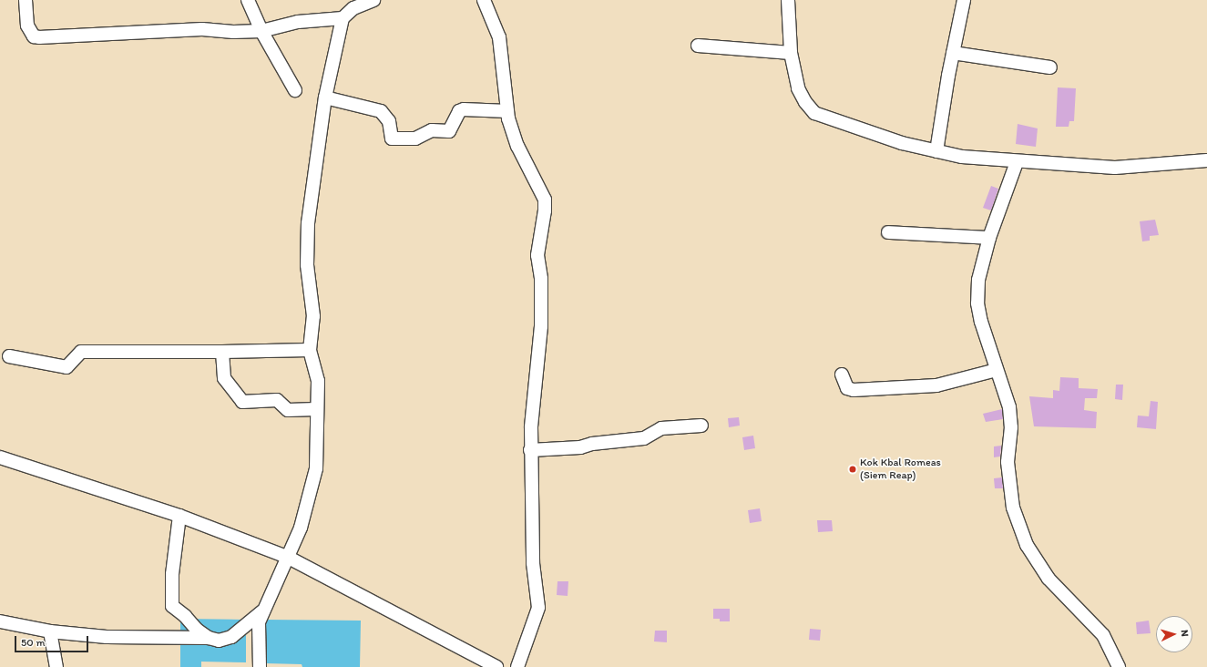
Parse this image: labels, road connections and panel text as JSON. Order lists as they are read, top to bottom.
{
  "places": ["Kok Kbal Romeas (Siem Reap)"],
  "scale_bar": "50 m",
  "north": "right"
}
